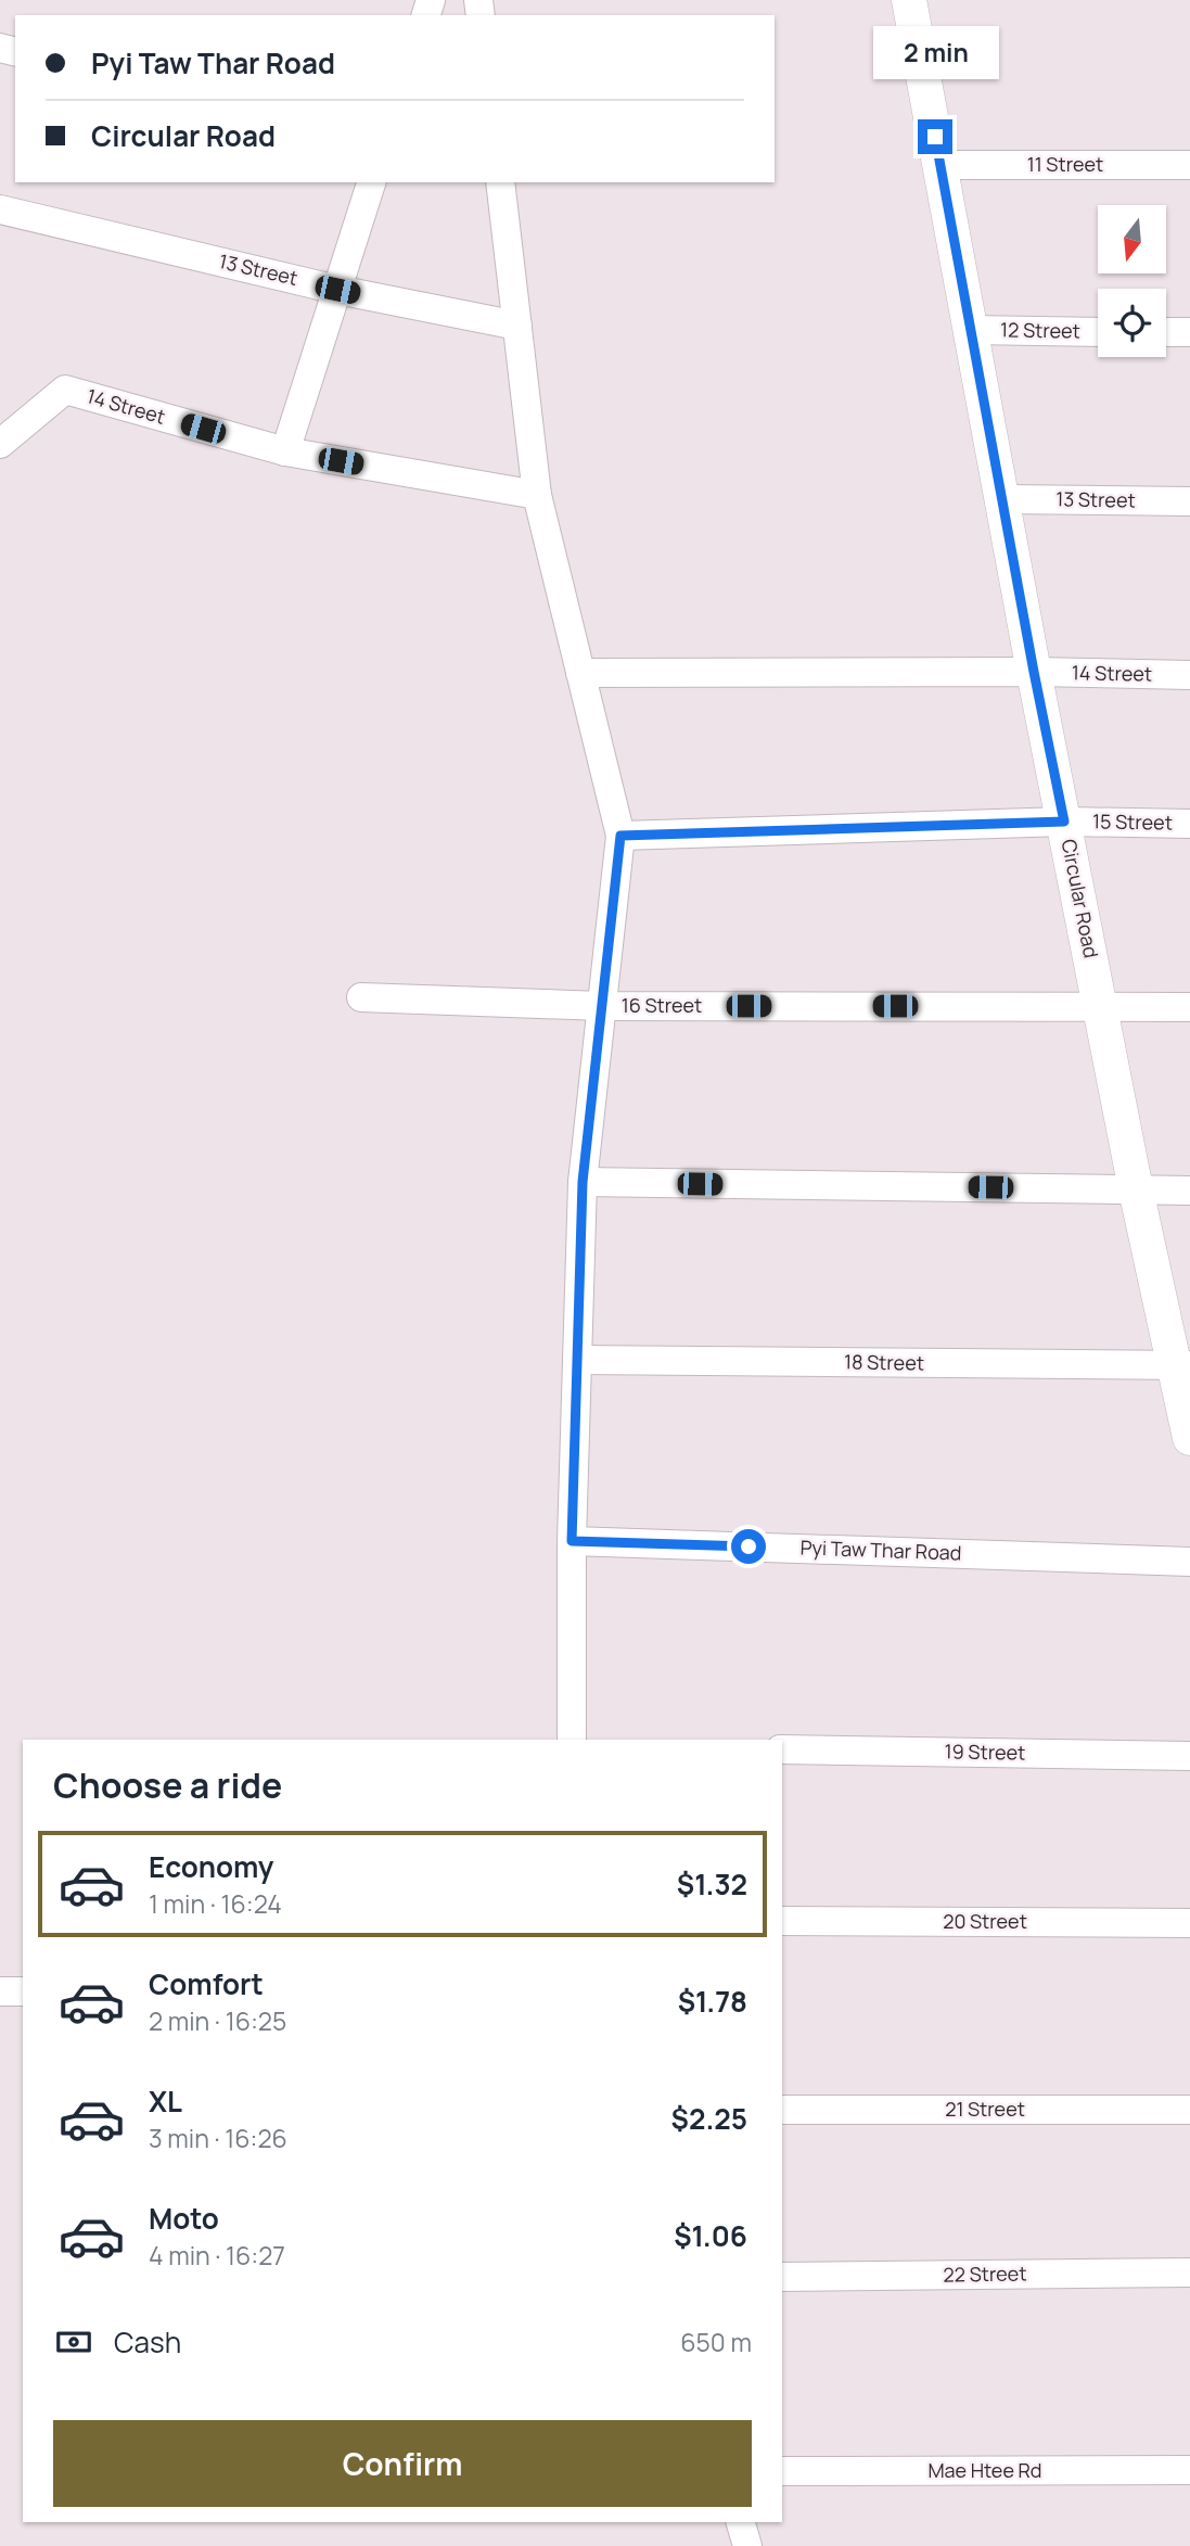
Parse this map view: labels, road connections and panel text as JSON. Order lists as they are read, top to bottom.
{
  "streets": {
    "main road": ["Circular Road"],
    "street": [
      "11 Street",
      "13 Street",
      "12 Street",
      "14 Street",
      "15 Street",
      "16 Street",
      "18 Street",
      "Pyi Taw Thar Road",
      "19 Street",
      "20 Street",
      "21 Street",
      "22 Street",
      "Mae Htee Rd"
    ]
  },
  "crossings": [
    ["11 Street", "Circular Road"],
    ["13 Street", "Circular Road"],
    ["12 Street", "Circular Road"],
    ["14 Street", "Circular Road"],
    ["15 Street", "Circular Road"],
    ["Circular Road", "16 Street"],
    ["Circular Road", "18 Street"]
  ],
  "north": "bottom",
  "page": {
    "banner": ["Pyi Taw Thar Road", "Circular Road"],
    "bubble": "2 min",
    "heading": "Choose a ride",
    "list": [
      {
        "name": "Economy",
        "note": "1 min · 16:24",
        "value": "$1.32"
      },
      {
        "name": "Comfort",
        "note": "2 min · 16:25",
        "value": "$1.78"
      },
      {
        "name": "XL",
        "note": "3 min · 16:26",
        "value": "$2.25"
      },
      {
        "name": "Moto",
        "note": "4 min · 16:27",
        "value": "$1.06"
      }
    ],
    "pay": ["Cash", "650 m"],
    "buttons": "Confirm"
  }
}
